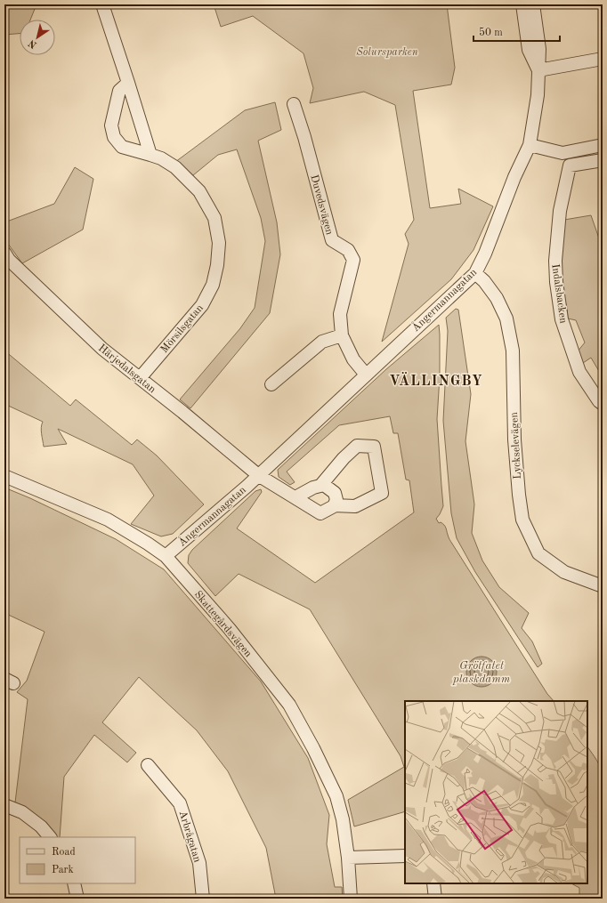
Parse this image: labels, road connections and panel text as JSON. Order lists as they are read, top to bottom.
{
  "streets": {
    "street": [
      "Duvedsvägen",
      "Indalsbacken",
      "Ångermannagatan",
      "Mörsilsgatan",
      "Härjedalsgatan",
      "Lyckselevägen",
      "Skattegårdsvägen",
      "Arbrågatan"
    ]
  },
  "crossings": [
    ["Duvedsvägen", "Ångermannagatan"],
    ["Ångermannagatan", "Härjedalsgatan"],
    ["Ångermannagatan", "Lyckselevägen"],
    ["Ångermannagatan", "Skattegårdsvägen"],
    ["Mörsilsgatan", "Härjedalsgatan"]
  ],
  "districts": ["VÄLLINGBY"],
  "water": ["Grötfatet plaskdamm"],
  "parks": ["Solursparken"],
  "legend": ["Road", "Park"],
  "scale_bar": "50 m",
  "north": "bottom left"
}
